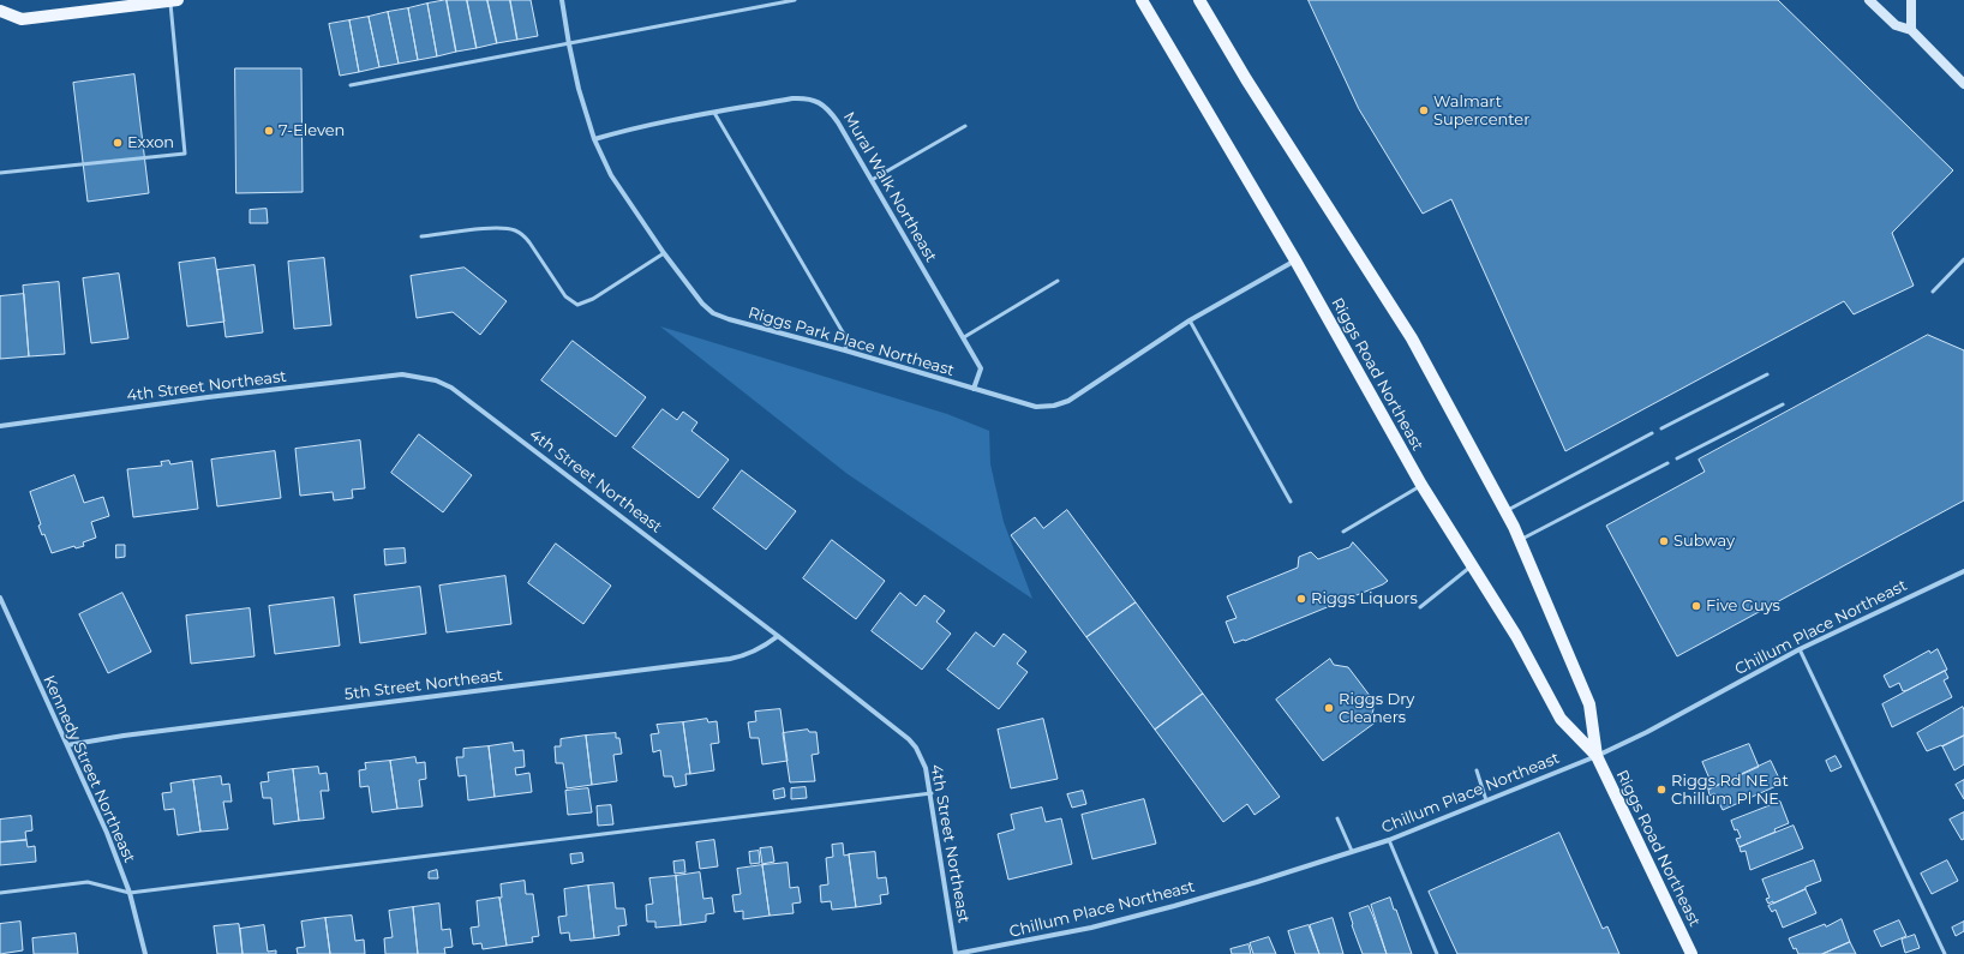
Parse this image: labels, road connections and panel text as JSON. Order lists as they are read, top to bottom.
{
  "streets": {
    "main road": ["Riggs Road Northeast"],
    "street": [
      "Mural Walk Northeast",
      "Riggs Park Place Northeast",
      "4th Street Northeast",
      "Chillum Place Northeast",
      "5th Street Northeast",
      "Kennedy Street Northeast"
    ]
  },
  "crossings": [
    ["Mural Walk Northeast", "Riggs Park Place Northeast"],
    ["Riggs Park Place Northeast", "Riggs Road Northeast"],
    ["Riggs Road Northeast", "Chillum Place Northeast"],
    ["4th Street Northeast", "Chillum Place Northeast"],
    ["4th Street Northeast", "5th Street Northeast"],
    ["5th Street Northeast", "Kennedy Street Northeast"]
  ],
  "places": [
    "Walmart Supercenter",
    "7-Eleven",
    "Exxon",
    "Subway",
    "Riggs Liquors",
    "Five Guys",
    "Riggs Dry Cleaners",
    "Riggs Rd NE at Chillum Pl NE"
  ]
}
